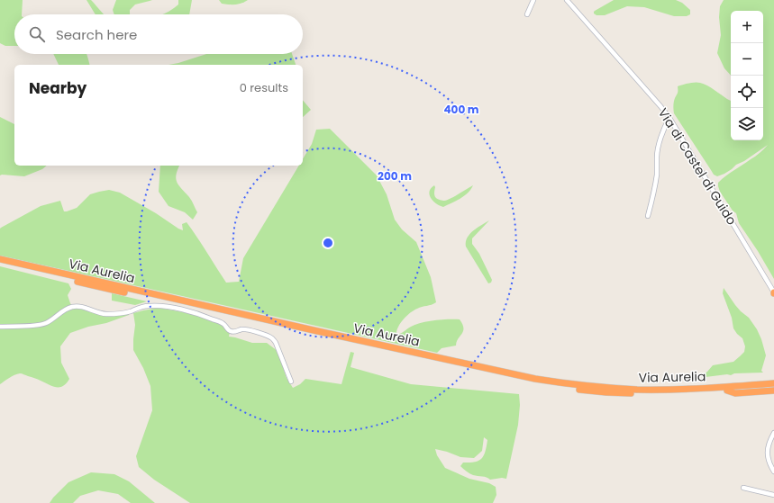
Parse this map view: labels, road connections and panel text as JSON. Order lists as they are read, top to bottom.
{
  "streets": {
    "highway": ["Via Aurelia"],
    "street": ["Via di Castel di Guido"]
  },
  "page": {
    "map_buttons": ["+", "−"],
    "search": "Search here",
    "heading": ["Nearby", "0 results"]
  },
  "rings": ["400 m", "200 m"]
}
